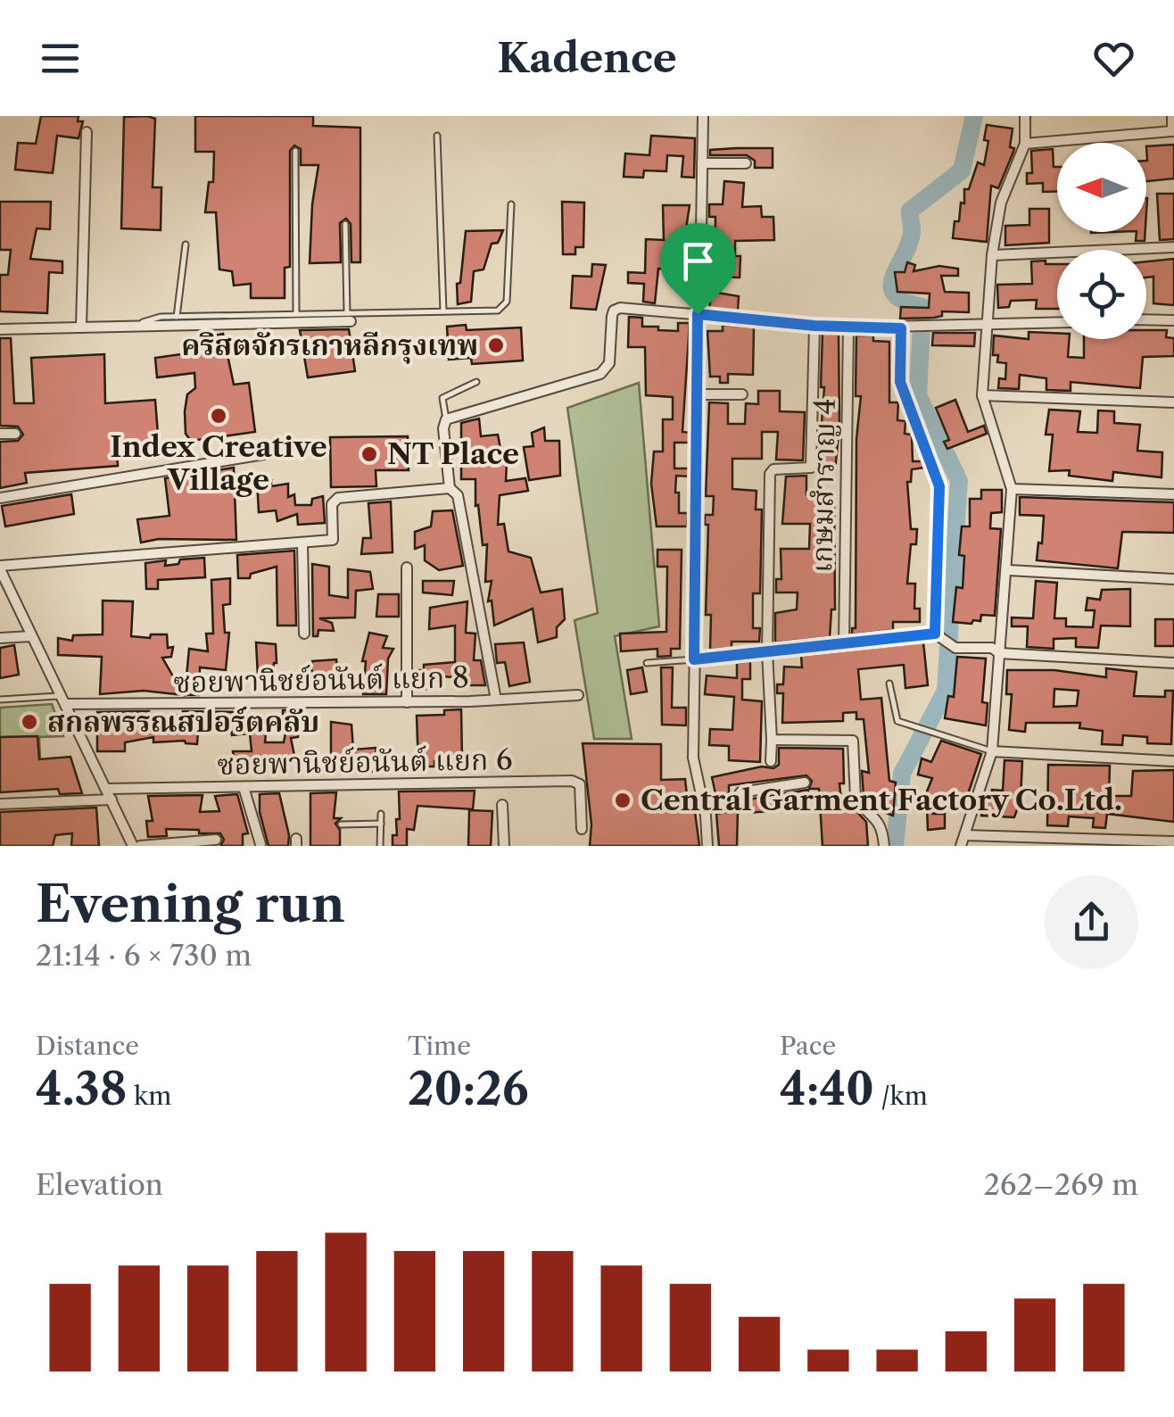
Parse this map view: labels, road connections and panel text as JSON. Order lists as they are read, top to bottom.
{
  "streets": {
    "street": ["เกษมสำราญ 4", "ซอยพานิชย์อนันต์ แยก 8", "ซอยพานิชย์อนันต์ แยก 6"]
  },
  "places": [
    "คริสตจักรเกาหลีกรุงเทพ",
    "Index Creative Village",
    "NT Place",
    "สกลพรรณสปอร์ตคลับ",
    "Central Garment Factory Co.Ltd."
  ],
  "north": "left",
  "page": {
    "header": "Kadence",
    "heading": ["Evening run", "21:14 · 6 × 730 m"],
    "stats": [
      ["Distance", "4.38 km"],
      ["Time", "20:26"],
      ["Pace", "4:40 /km"]
    ],
    "chart": ["Elevation", "262–269 m"]
  }
}
